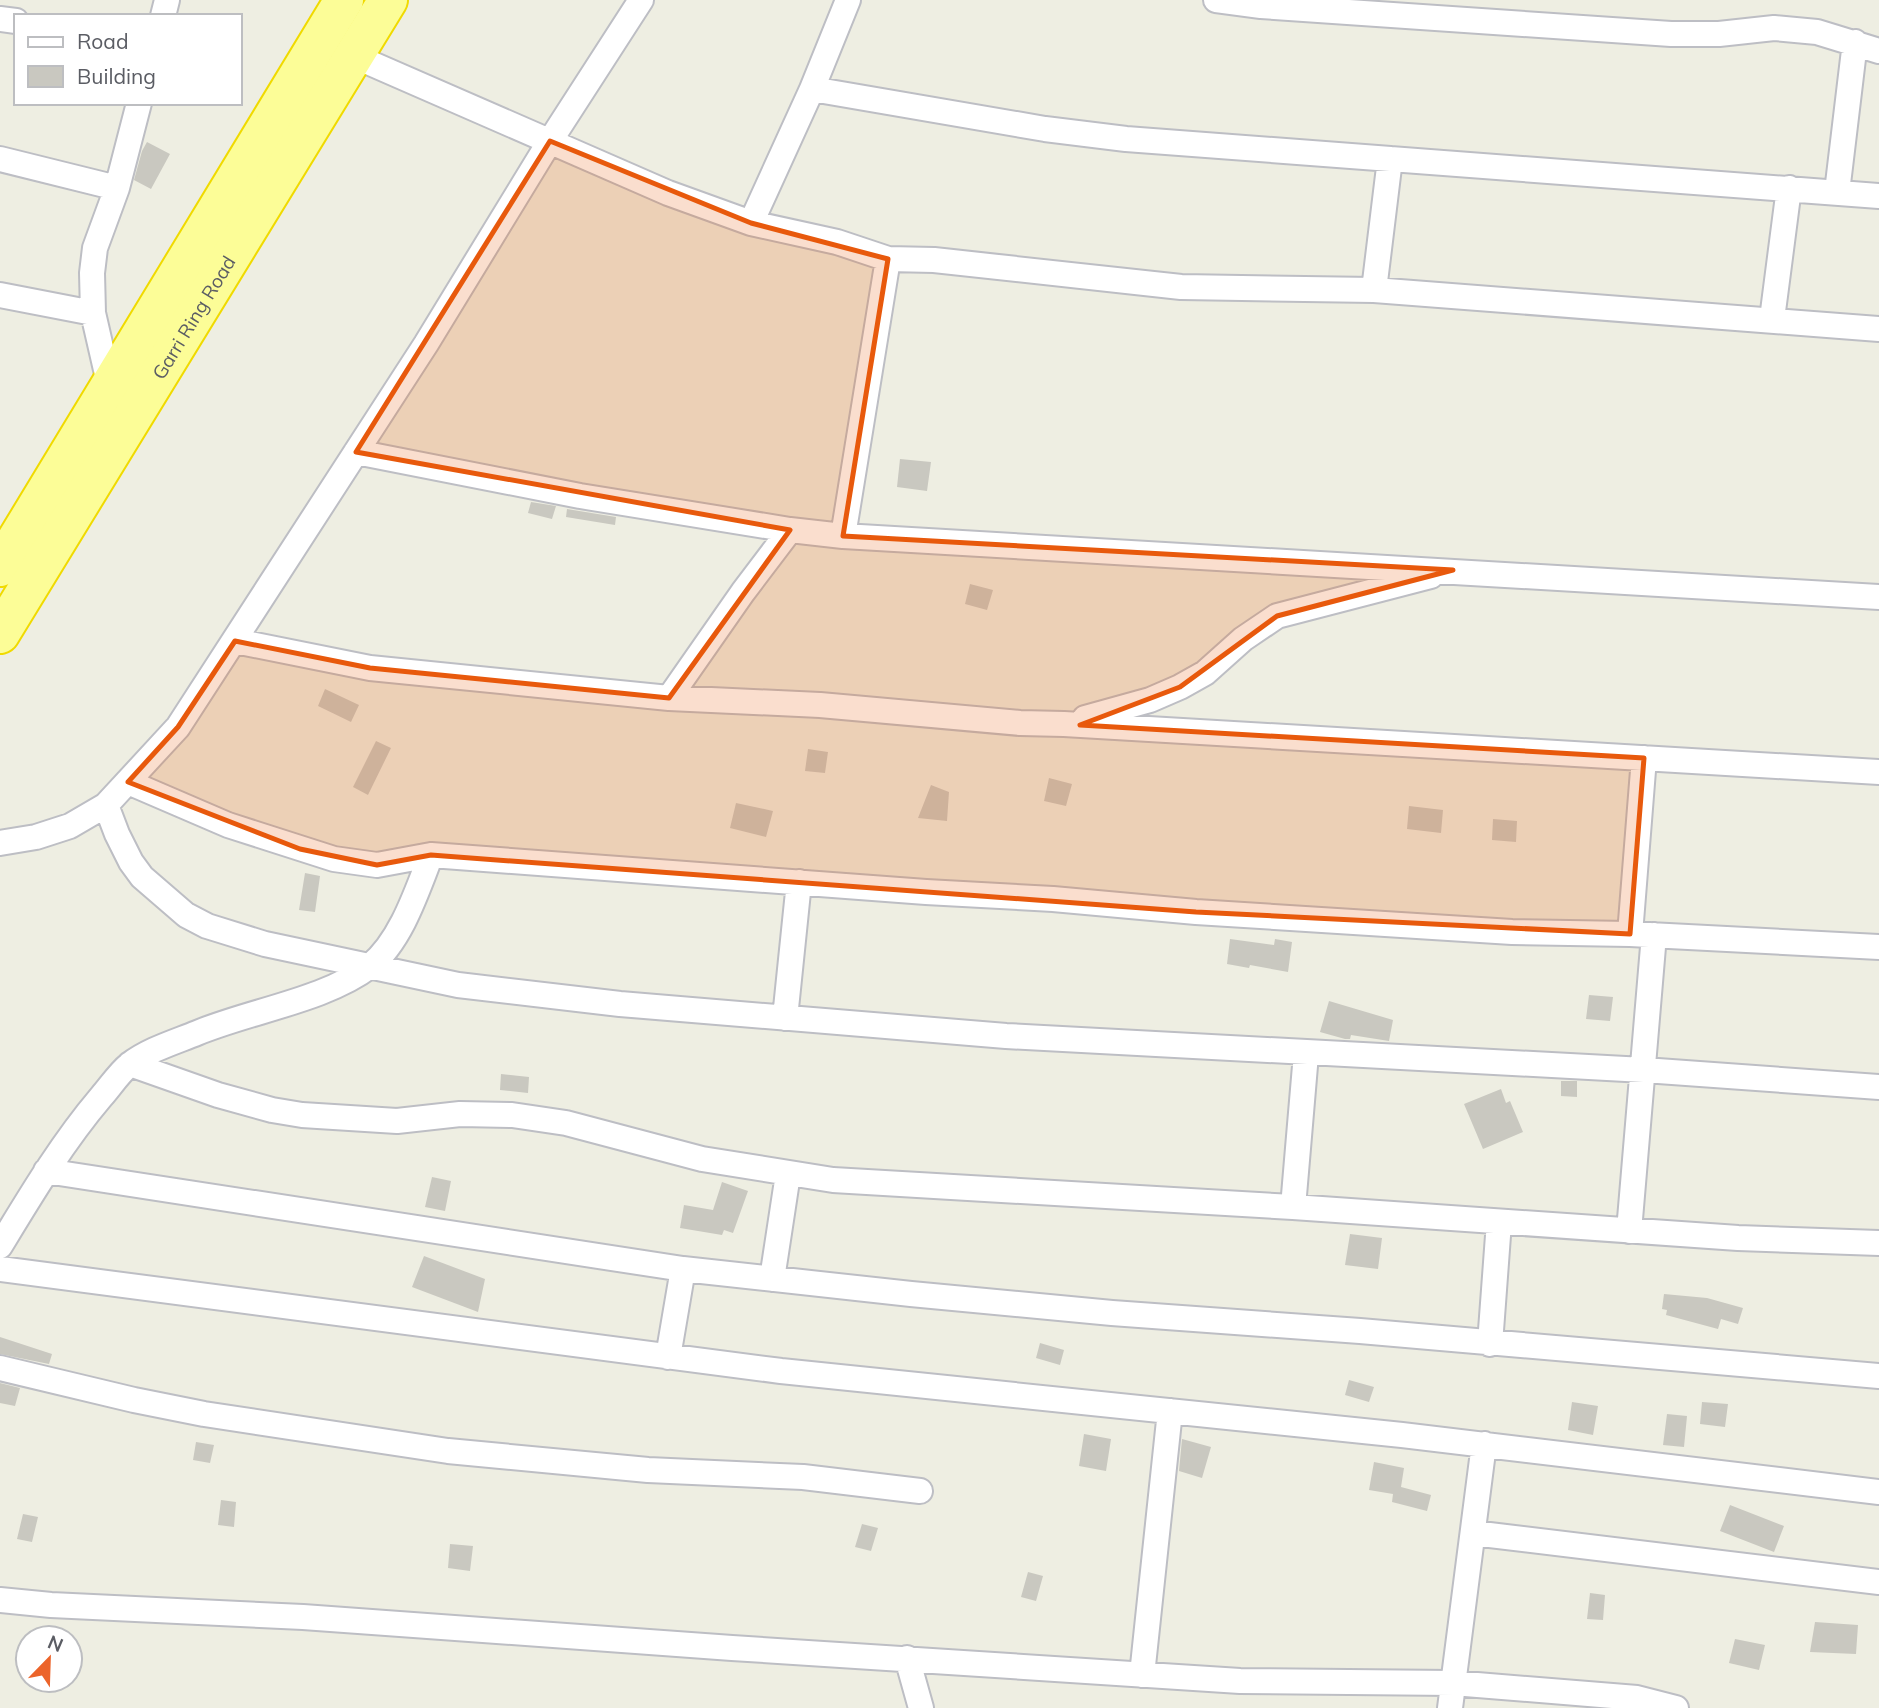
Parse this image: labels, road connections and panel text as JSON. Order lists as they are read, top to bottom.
{
  "streets": {
    "highway": ["Garri Ring Road"]
  },
  "legend": ["Road", "Building"],
  "north": "top right"
}
